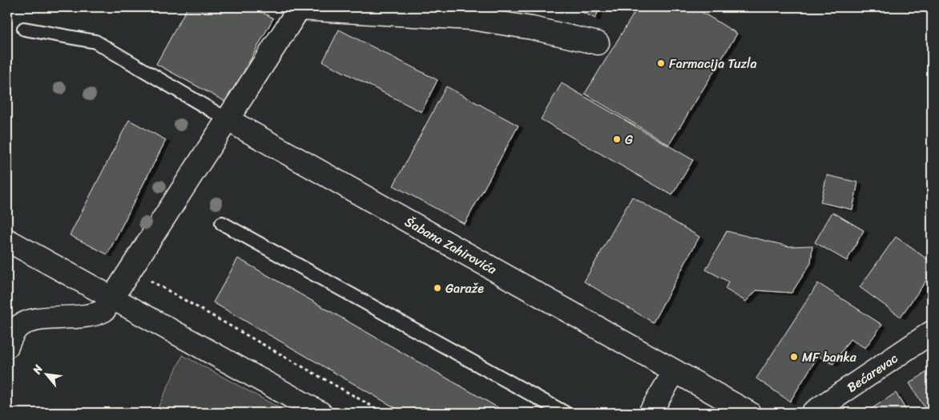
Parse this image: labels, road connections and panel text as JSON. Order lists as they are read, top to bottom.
{
  "streets": {
    "street": ["Šabana Zahirovića", "Bećarevac"]
  },
  "places": [
    "Farmacija Tuzla",
    "G",
    "Garaže",
    "MF banka"
  ],
  "north": "top left"
}
